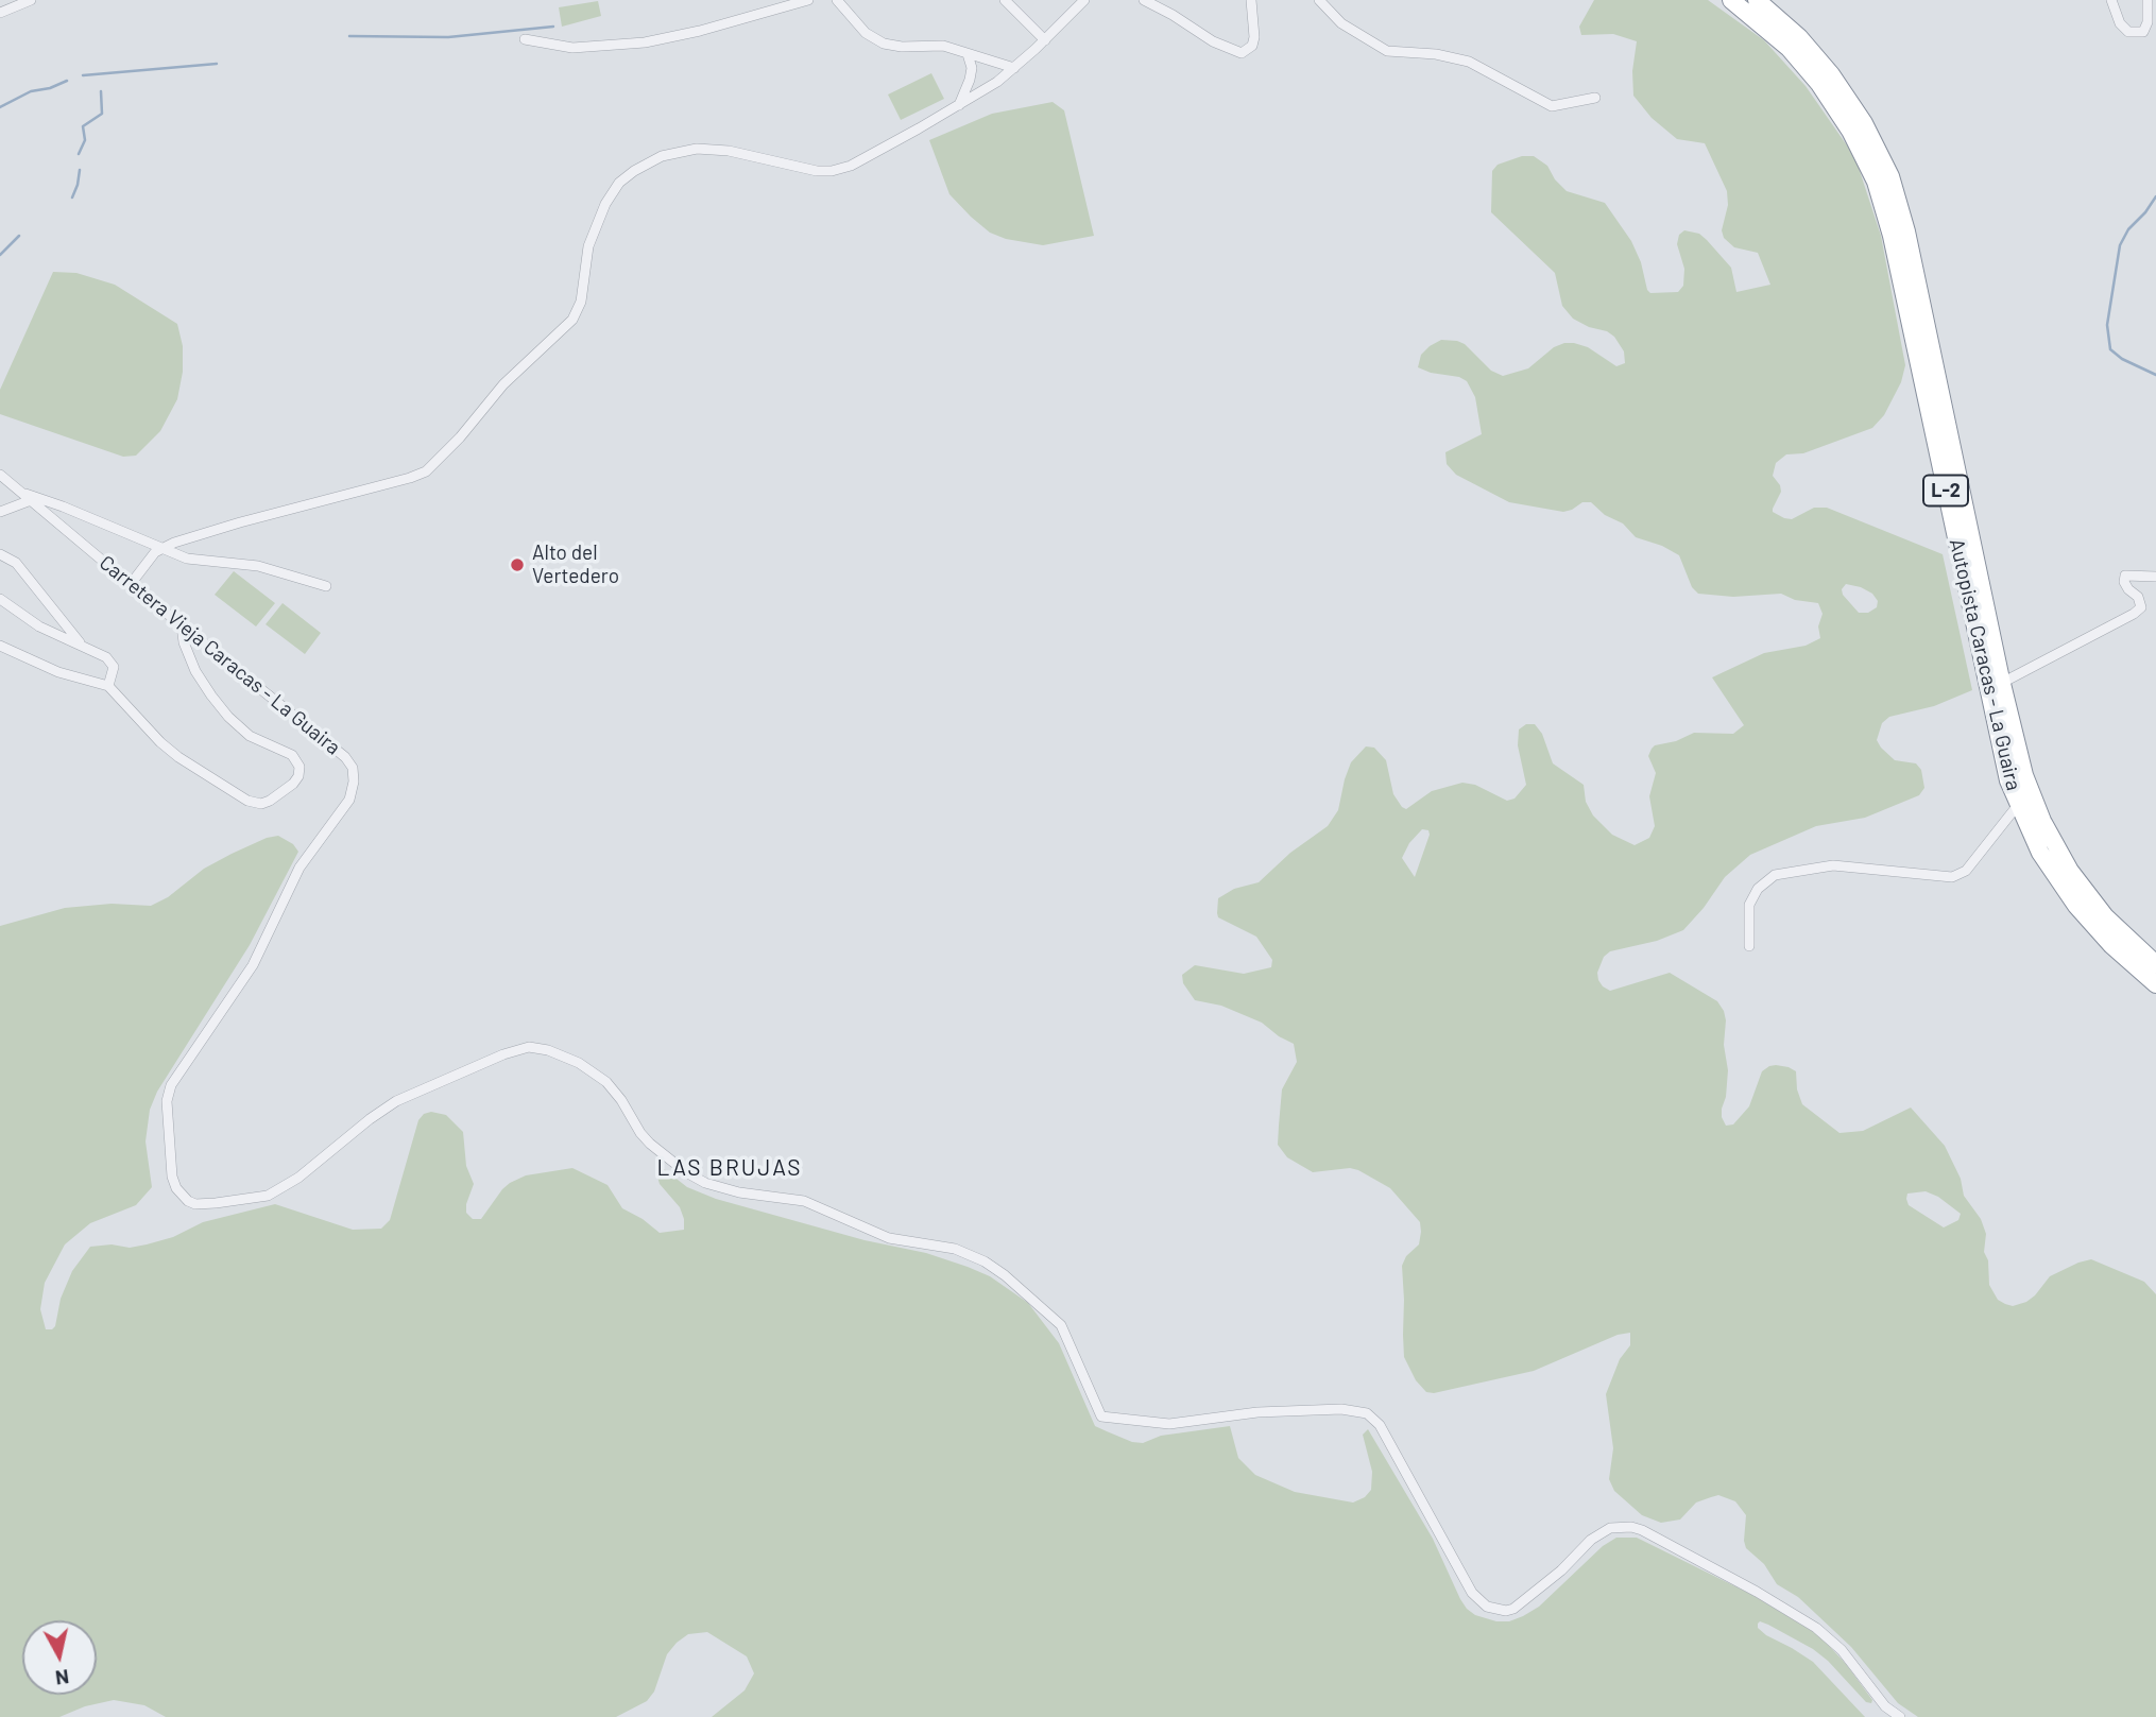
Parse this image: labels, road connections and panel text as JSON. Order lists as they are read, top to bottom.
{
  "streets": {
    "highway": ["L-2", "Autopista Caracas - La Guaira"],
    "street": ["Carretera Vieja Caracas - La Guaira"]
  },
  "districts": ["LAS BRUJAS"],
  "places": ["Alto del Vertedero"],
  "north": "bottom"
}
